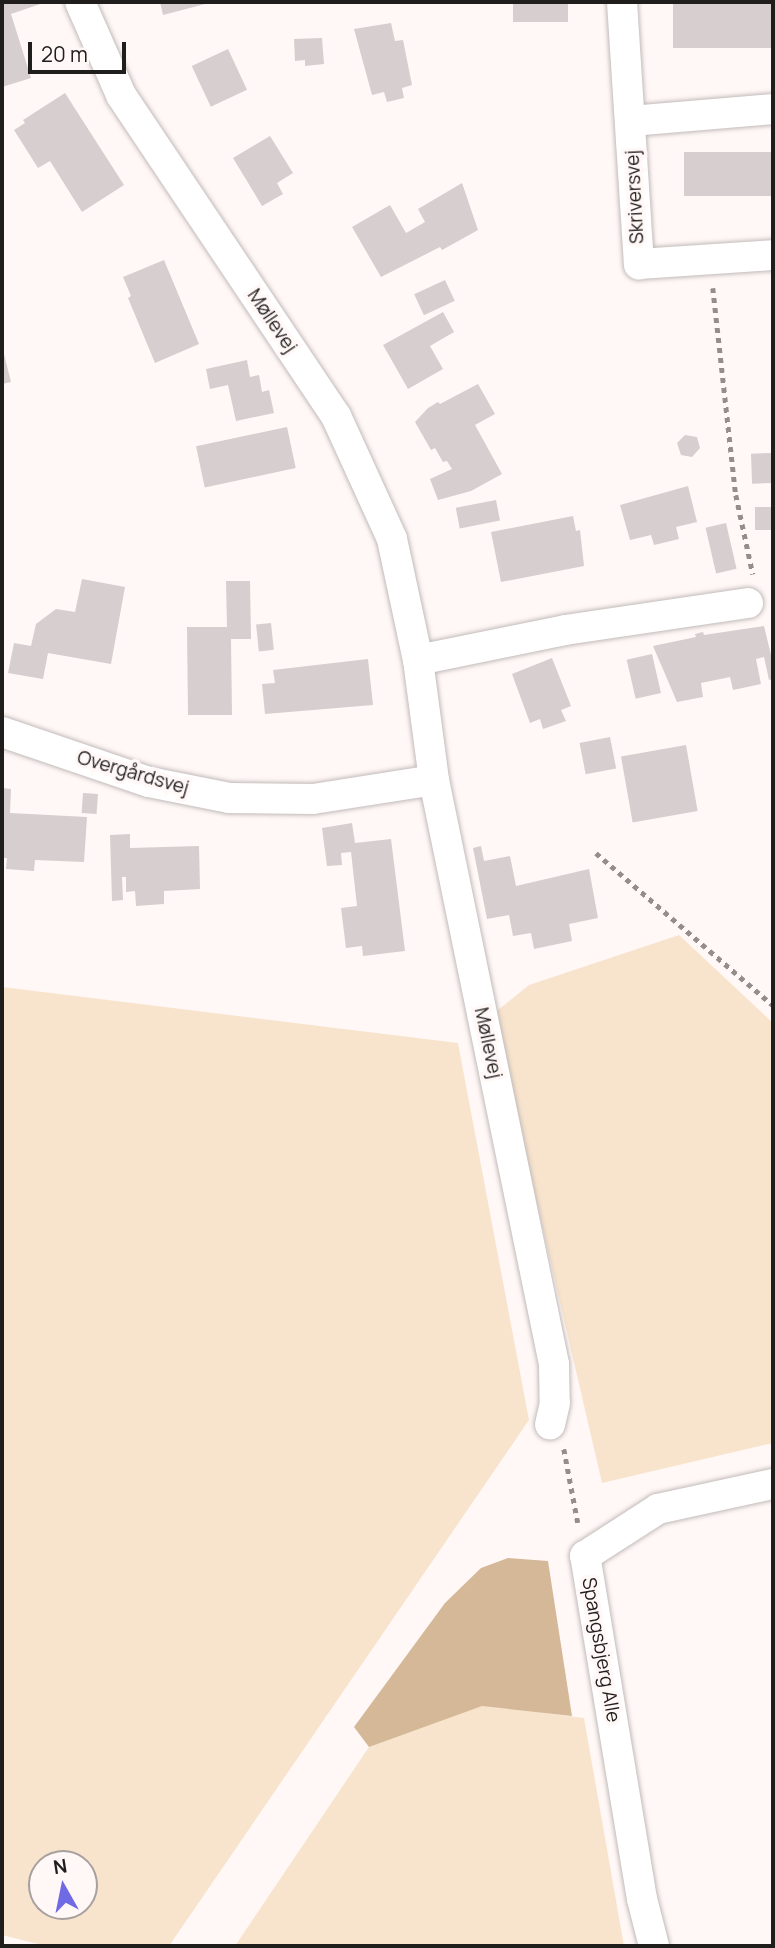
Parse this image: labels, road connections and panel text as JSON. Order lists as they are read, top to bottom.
{
  "streets": {
    "street": [
      "Skriversvej",
      "Møllevej",
      "Overgårdsvej",
      "Spangsbjerg Alle"
    ]
  },
  "crossings": [
    ["Møllevej", "Overgårdsvej"]
  ],
  "scale_bar": "20 m",
  "north": "top"
}
